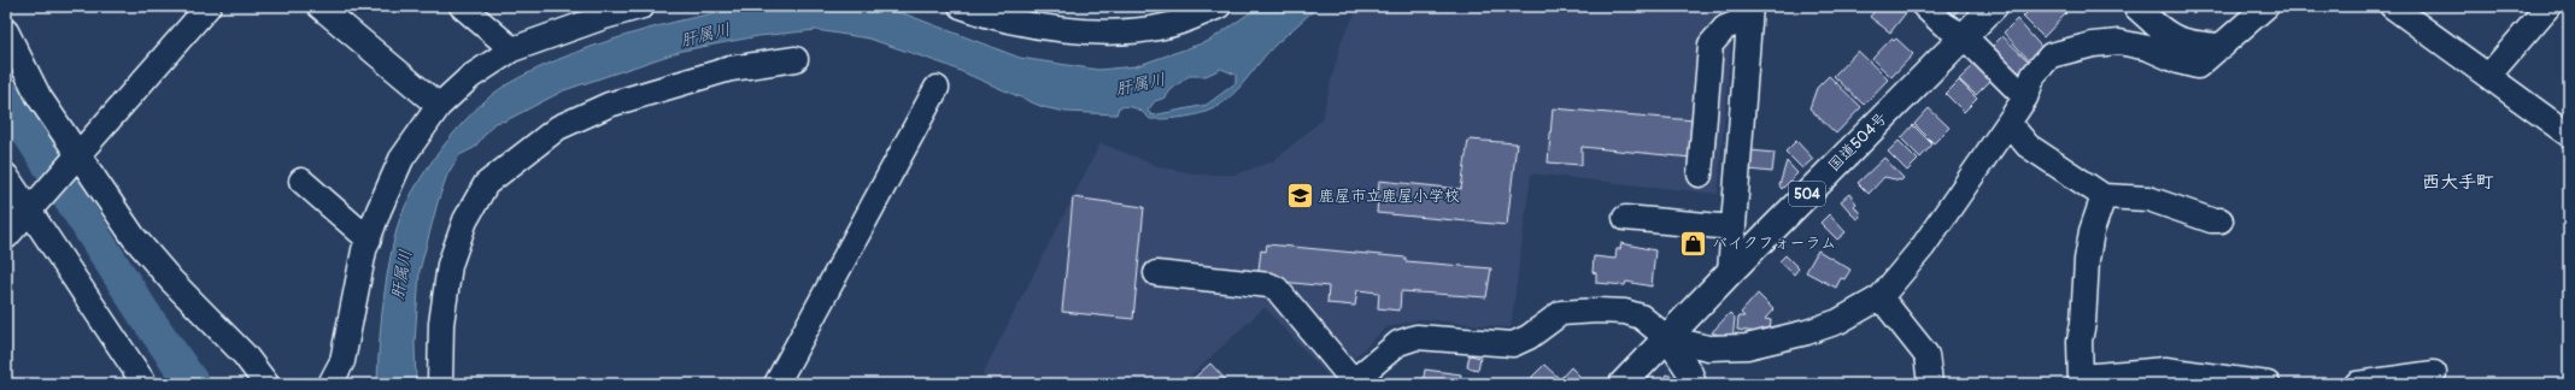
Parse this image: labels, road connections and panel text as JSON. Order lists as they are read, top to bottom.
{
  "streets": {
    "highway": ["国道504号", "504"]
  },
  "districts": ["西大手町"],
  "water": ["肝属川"],
  "places": {
    "school or university": ["鹿屋市立鹿屋小学校"],
    "shop": ["バイクフォーラム"]
  }
}
